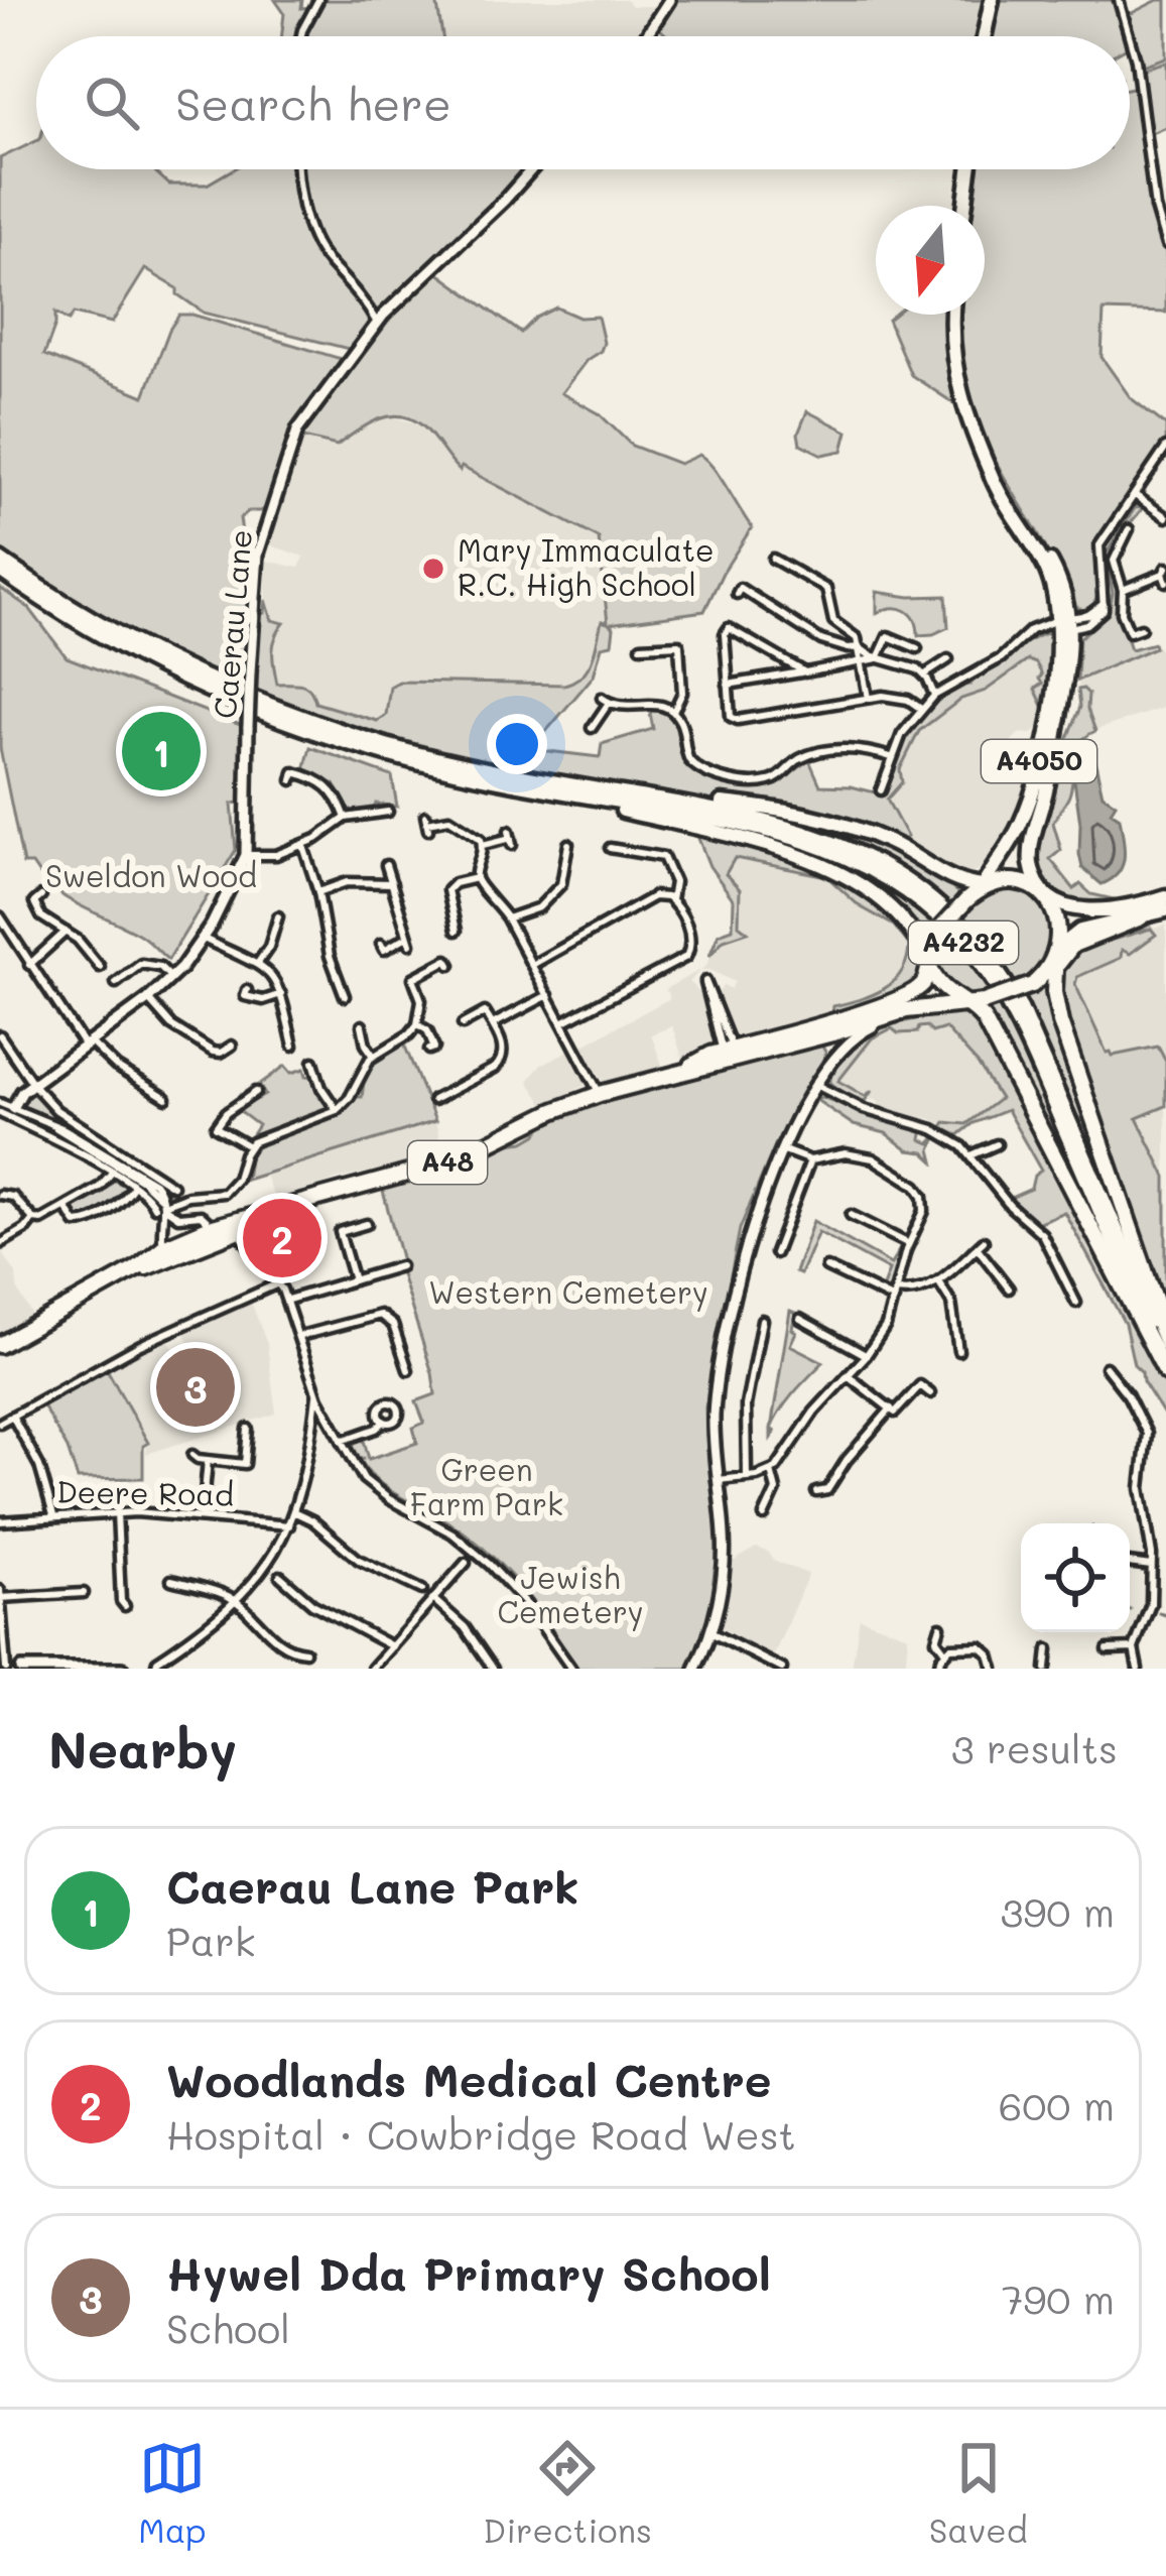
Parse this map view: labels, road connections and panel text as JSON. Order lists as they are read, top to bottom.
{
  "streets": {
    "highway": ["A48"],
    "main road": ["A4050", "A4232"],
    "street": ["Caerau Lane", "Deere Road"]
  },
  "crossings": [
    ["A4050", "A48"]
  ],
  "parks": [
    "Sweldon Wood",
    "Western Cemetery",
    "Green Farm Park",
    "Jewish Cemetery"
  ],
  "places": ["Mary Immaculate R.C. High School"],
  "north": "bottom",
  "page": {
    "search": "Search here",
    "pins": ["1", "2", "3"],
    "heading": ["Nearby", "3 results"],
    "list": [
      {
        "mark": "1",
        "name": "Caerau Lane Park",
        "note": "Park",
        "value": "390 m"
      },
      {
        "mark": "2",
        "name": "Woodlands Medical Centre",
        "note": "Hospital · Cowbridge Road West",
        "value": "600 m"
      },
      {
        "mark": "3",
        "name": "Hywel Dda Primary School",
        "note": "School",
        "value": "790 m"
      }
    ],
    "nav": ["Map", "Directions", "Saved"]
  }
}
